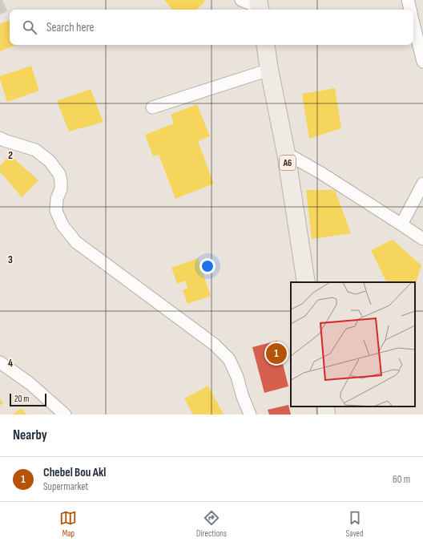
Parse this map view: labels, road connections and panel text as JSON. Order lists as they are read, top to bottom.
{
  "streets": {
    "highway": ["A6"]
  },
  "scale_bar": "20 m",
  "page": {
    "search": "Search here",
    "pins": "1",
    "scale": "20 m",
    "heading": "Nearby",
    "list": [
      {
        "mark": "1",
        "name": "Chebel Bou Akl",
        "note": "Supermarket",
        "value": "60 m"
      }
    ],
    "nav": ["Map", "Directions", "Saved"]
  },
  "grid": {
    "rows": ["2", "3", "4"]
  }
}
